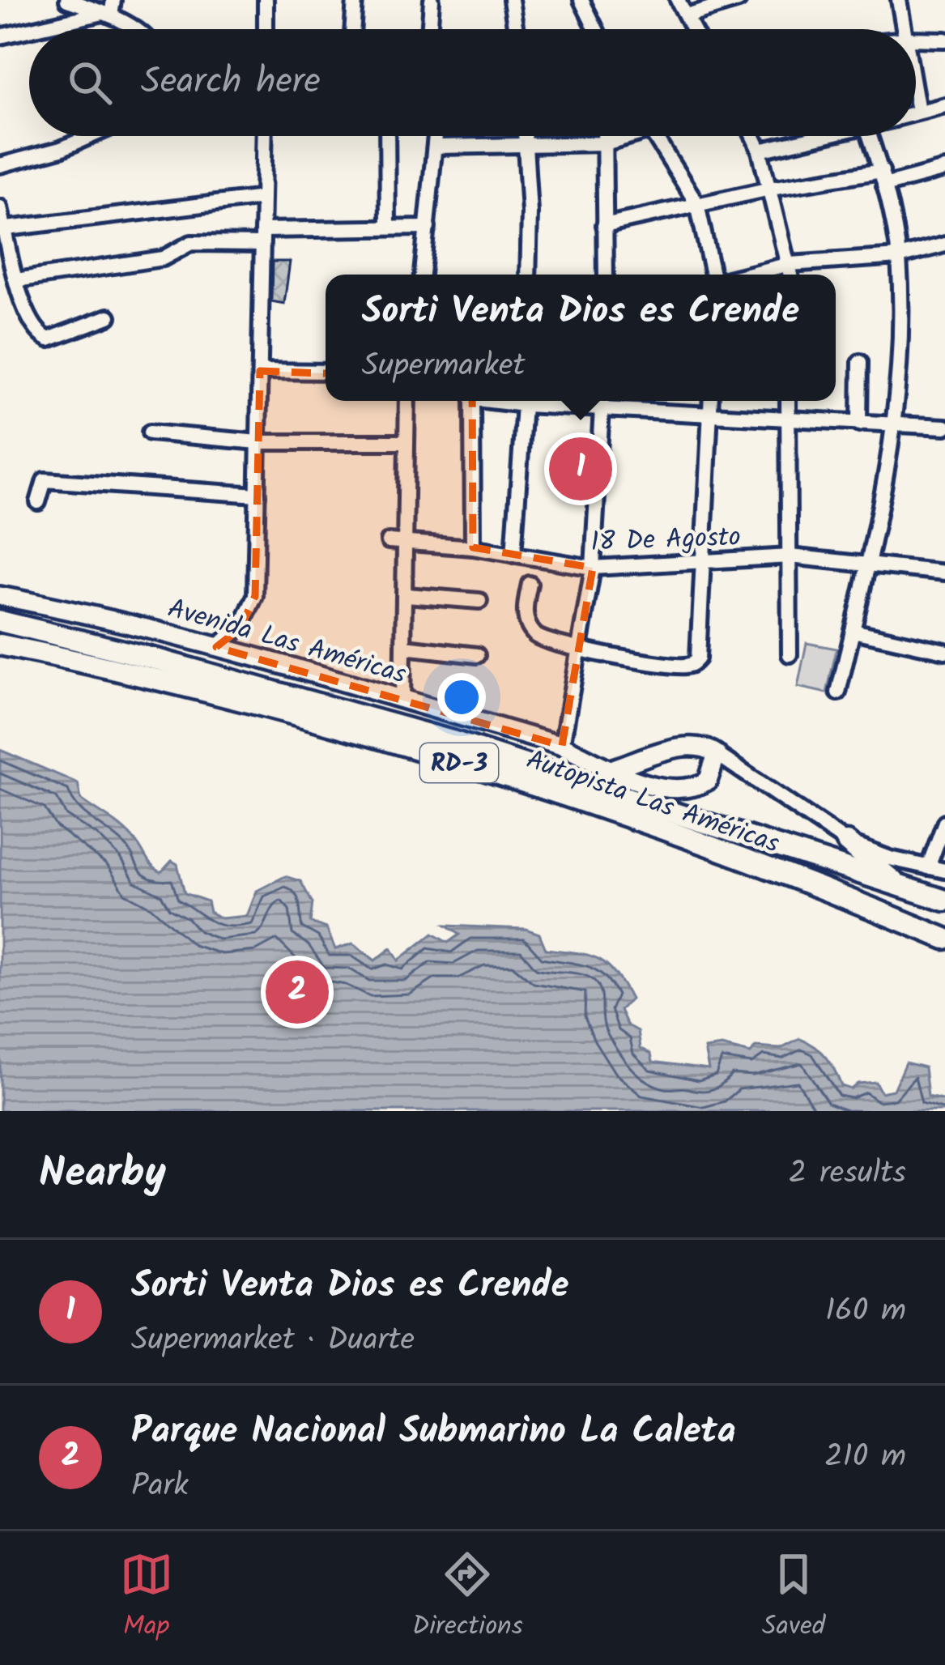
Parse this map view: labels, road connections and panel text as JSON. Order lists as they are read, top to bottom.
{
  "streets": {
    "highway": ["RD-3", "Autopista Las Américas"],
    "main road": ["Avenida Las Américas"],
    "street": ["18 De Agosto"]
  },
  "page": {
    "search": "Search here",
    "popup": ["Sorti Venta Dios es Crende", "Supermarket"],
    "pins": ["1", "2"],
    "heading": ["Nearby", "2 results"],
    "list": [
      {
        "mark": "1",
        "name": "Sorti Venta Dios es Crende",
        "note": "Supermarket · Duarte",
        "value": "160 m"
      },
      {
        "mark": "2",
        "name": "Parque Nacional Submarino La Caleta",
        "note": "Park",
        "value": "210 m"
      }
    ],
    "nav": ["Map", "Directions", "Saved"]
  }
}
